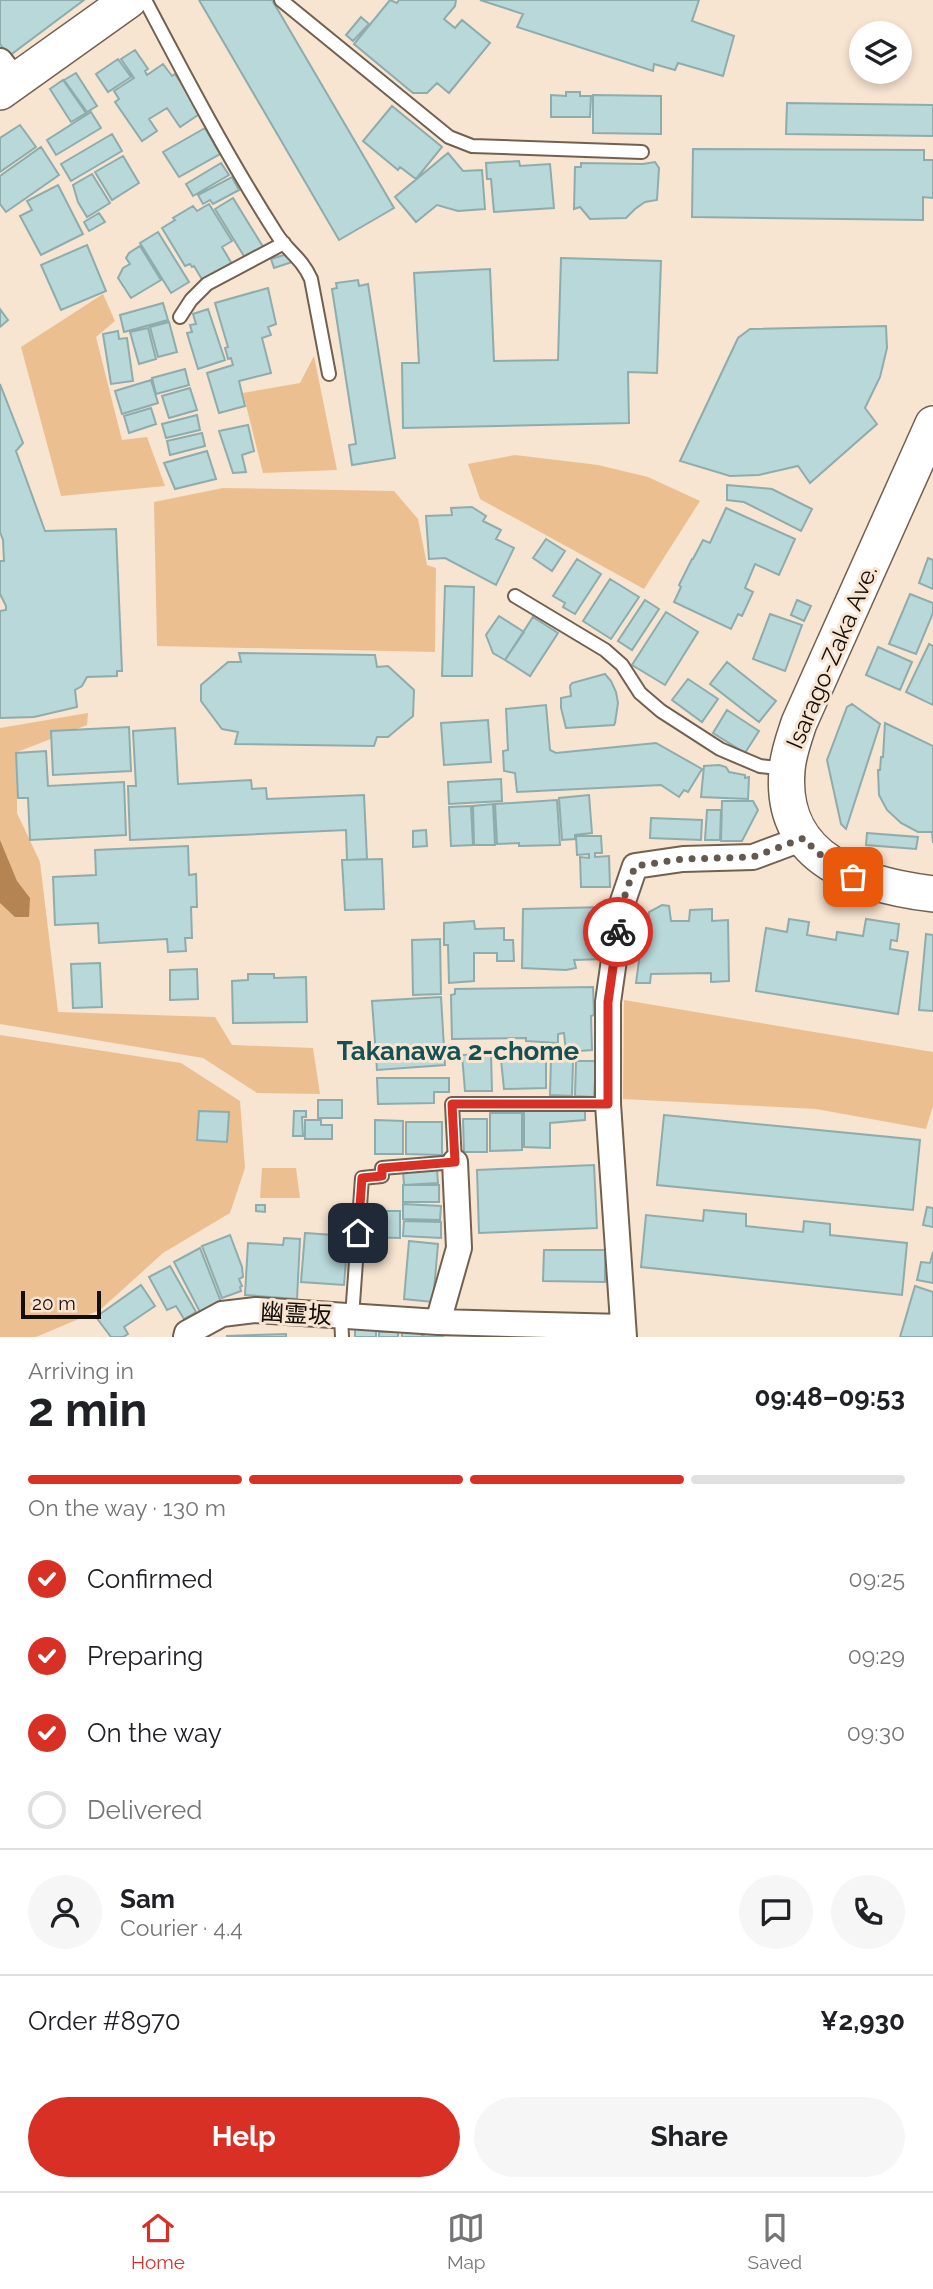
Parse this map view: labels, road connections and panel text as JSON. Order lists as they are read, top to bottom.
{
  "streets": {
    "main road": ["Isarago-Zaka Ave."],
    "street": ["幽霊坂"]
  },
  "districts": ["Takanawa 2-chome"],
  "scale_bar": "20 m",
  "page": {
    "scale": "20 m",
    "heading": ["2 min", "Arriving in", "09:48–09:53"],
    "panel": [
      "Sam",
      "Courier · 4.4",
      "Order #8970",
      "¥2,930"
    ],
    "bar": "On the way · 130 m",
    "list": [
      ["Confirmed", "09:25"],
      ["Preparing", "09:29"],
      ["On the way", "09:30"],
      "Delivered"
    ],
    "buttons": ["Help", "Share"],
    "tabs": ["Home", "Map", "Saved"]
  }
}
